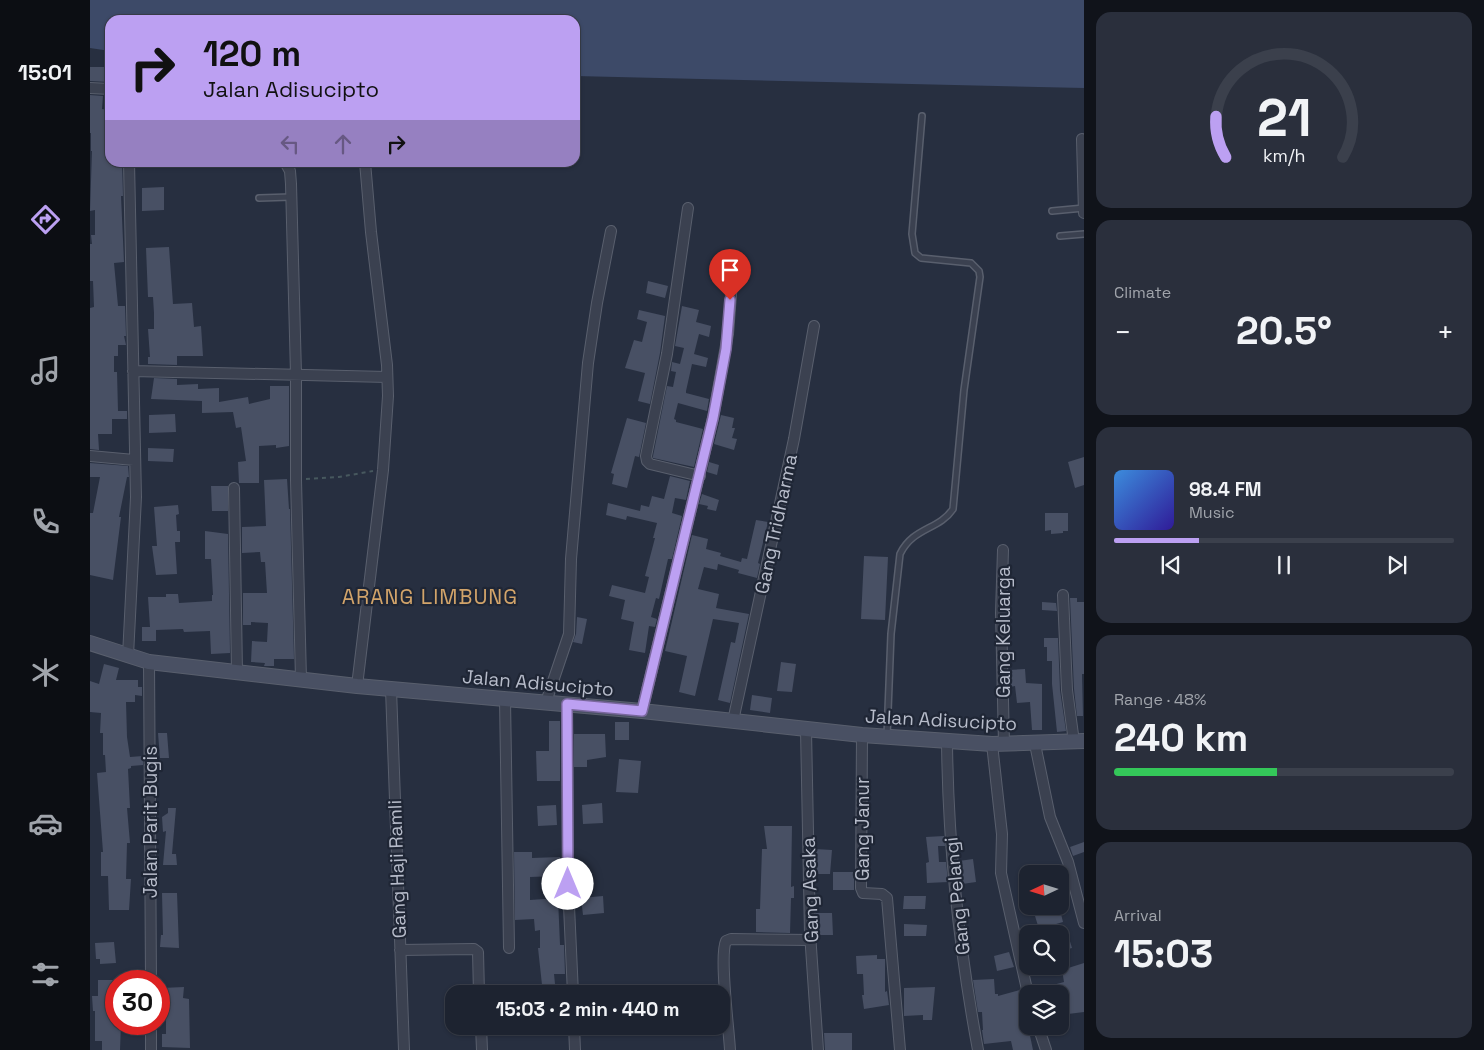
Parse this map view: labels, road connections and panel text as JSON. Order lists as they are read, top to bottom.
{
  "streets": {
    "main road": ["Jalan Adisucipto"],
    "street": [
      "Gang Tridharma",
      "Gang Keluarga",
      "Jalan Parit Bugis",
      "Gang Janur",
      "Gang Haji Ramli",
      "Gang Asaka",
      "Gang Pelangi"
    ]
  },
  "crossings": [
    ["Gang Tridharma", "Jalan Adisucipto"],
    ["Gang Keluarga", "Jalan Adisucipto"],
    ["Jalan Adisucipto", "Jalan Parit Bugis"],
    ["Jalan Adisucipto", "Gang Janur"],
    ["Jalan Adisucipto", "Gang Haji Ramli"],
    ["Jalan Adisucipto", "Gang Asaka"],
    ["Jalan Adisucipto", "Gang Pelangi"]
  ],
  "districts": ["ARANG LIMBUNG"],
  "north": "left",
  "page": {
    "tabs": "15:01",
    "turn": ["120 m", "Jalan Adisucipto"],
    "tile": [
      "Climate",
      ["Range · 48%", "240 km"],
      ["Arrival", "15:03"]
    ],
    "heat": ["−", "20.5°", "+"],
    "song": ["98.4 FM", "Music"],
    "limit": "30",
    "trip": "15:03 · 2 min · 440 m",
    "gauge": ["21", "km/h"]
  }
}
